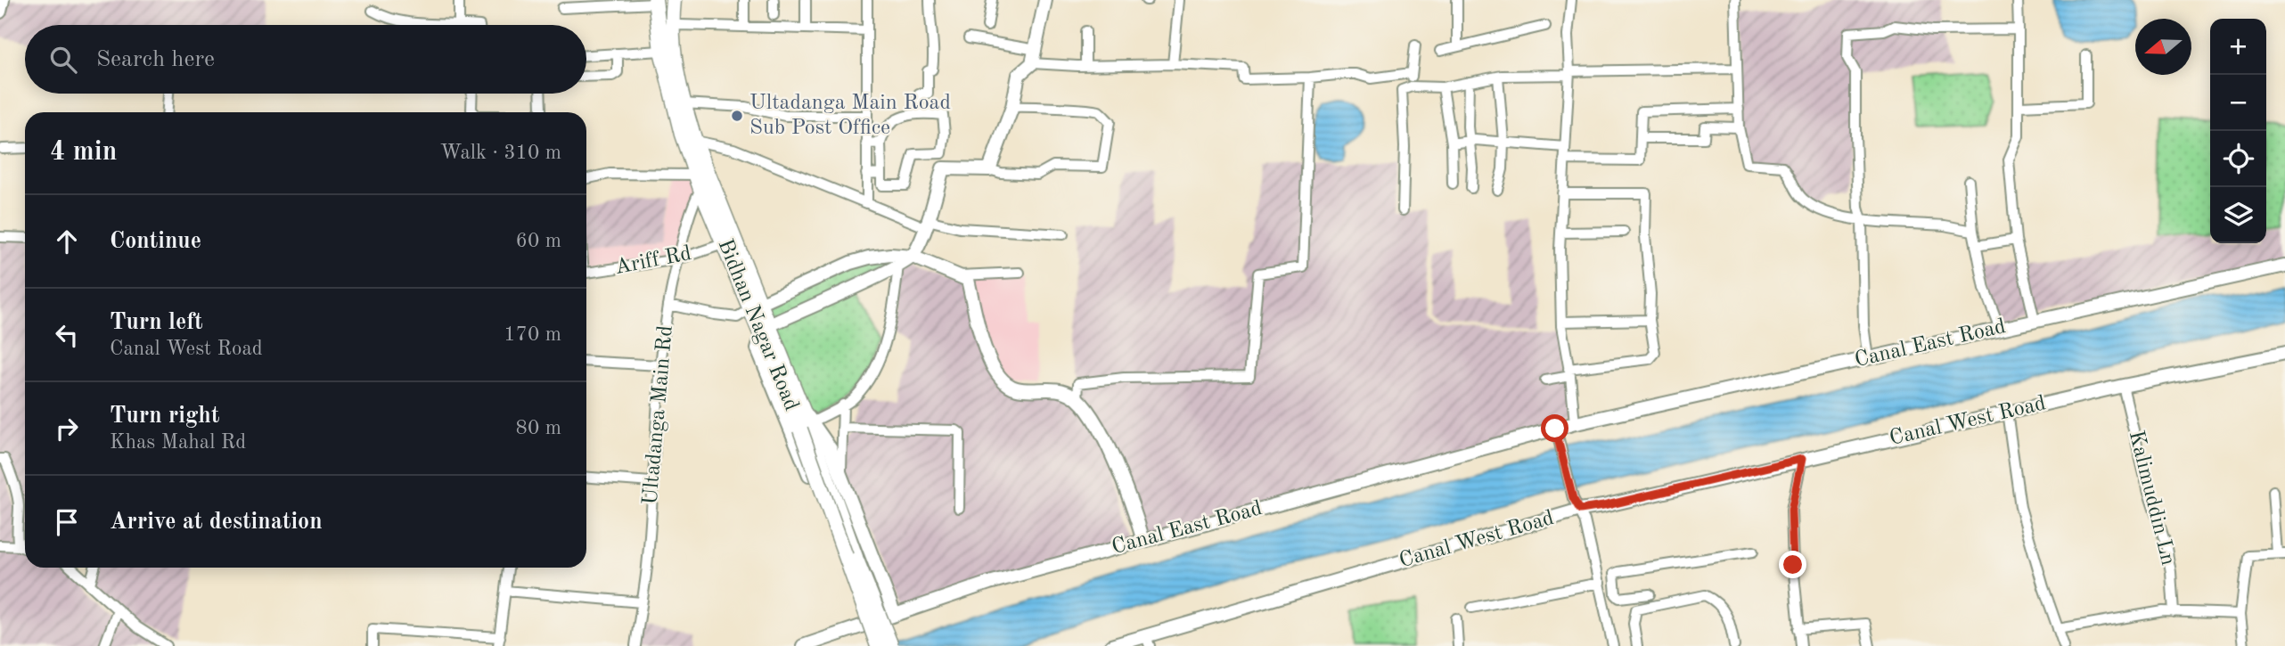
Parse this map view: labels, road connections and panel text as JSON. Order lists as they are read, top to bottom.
{
  "streets": {
    "main road": ["Bidhan Nagar Road", "Canal East Road", "Canal West Road"],
    "street": ["Ariff Rd", "Ultadanga Main Rd", "Kalimuddin Ln"]
  },
  "crossings": [
    ["Ariff Rd", "Bidhan Nagar Road"],
    ["Ariff Rd", "Ultadanga Main Rd"],
    ["Bidhan Nagar Road", "Ultadanga Main Rd"],
    ["Canal West Road", "Kalimuddin Ln"]
  ],
  "places": ["Ultadanga Main Road Sub Post Office"],
  "north": "left",
  "page": {
    "map_buttons": ["+", "−"],
    "search": "Search here",
    "heading": ["4 min", "Walk · 310 m"],
    "list": [
      ["Continue", "60 m"],
      ["Turn left", "Canal West Road", "170 m"],
      ["Turn right", "Khas Mahal Rd", "80 m"],
      "Arrive at destination"
    ]
  }
}
